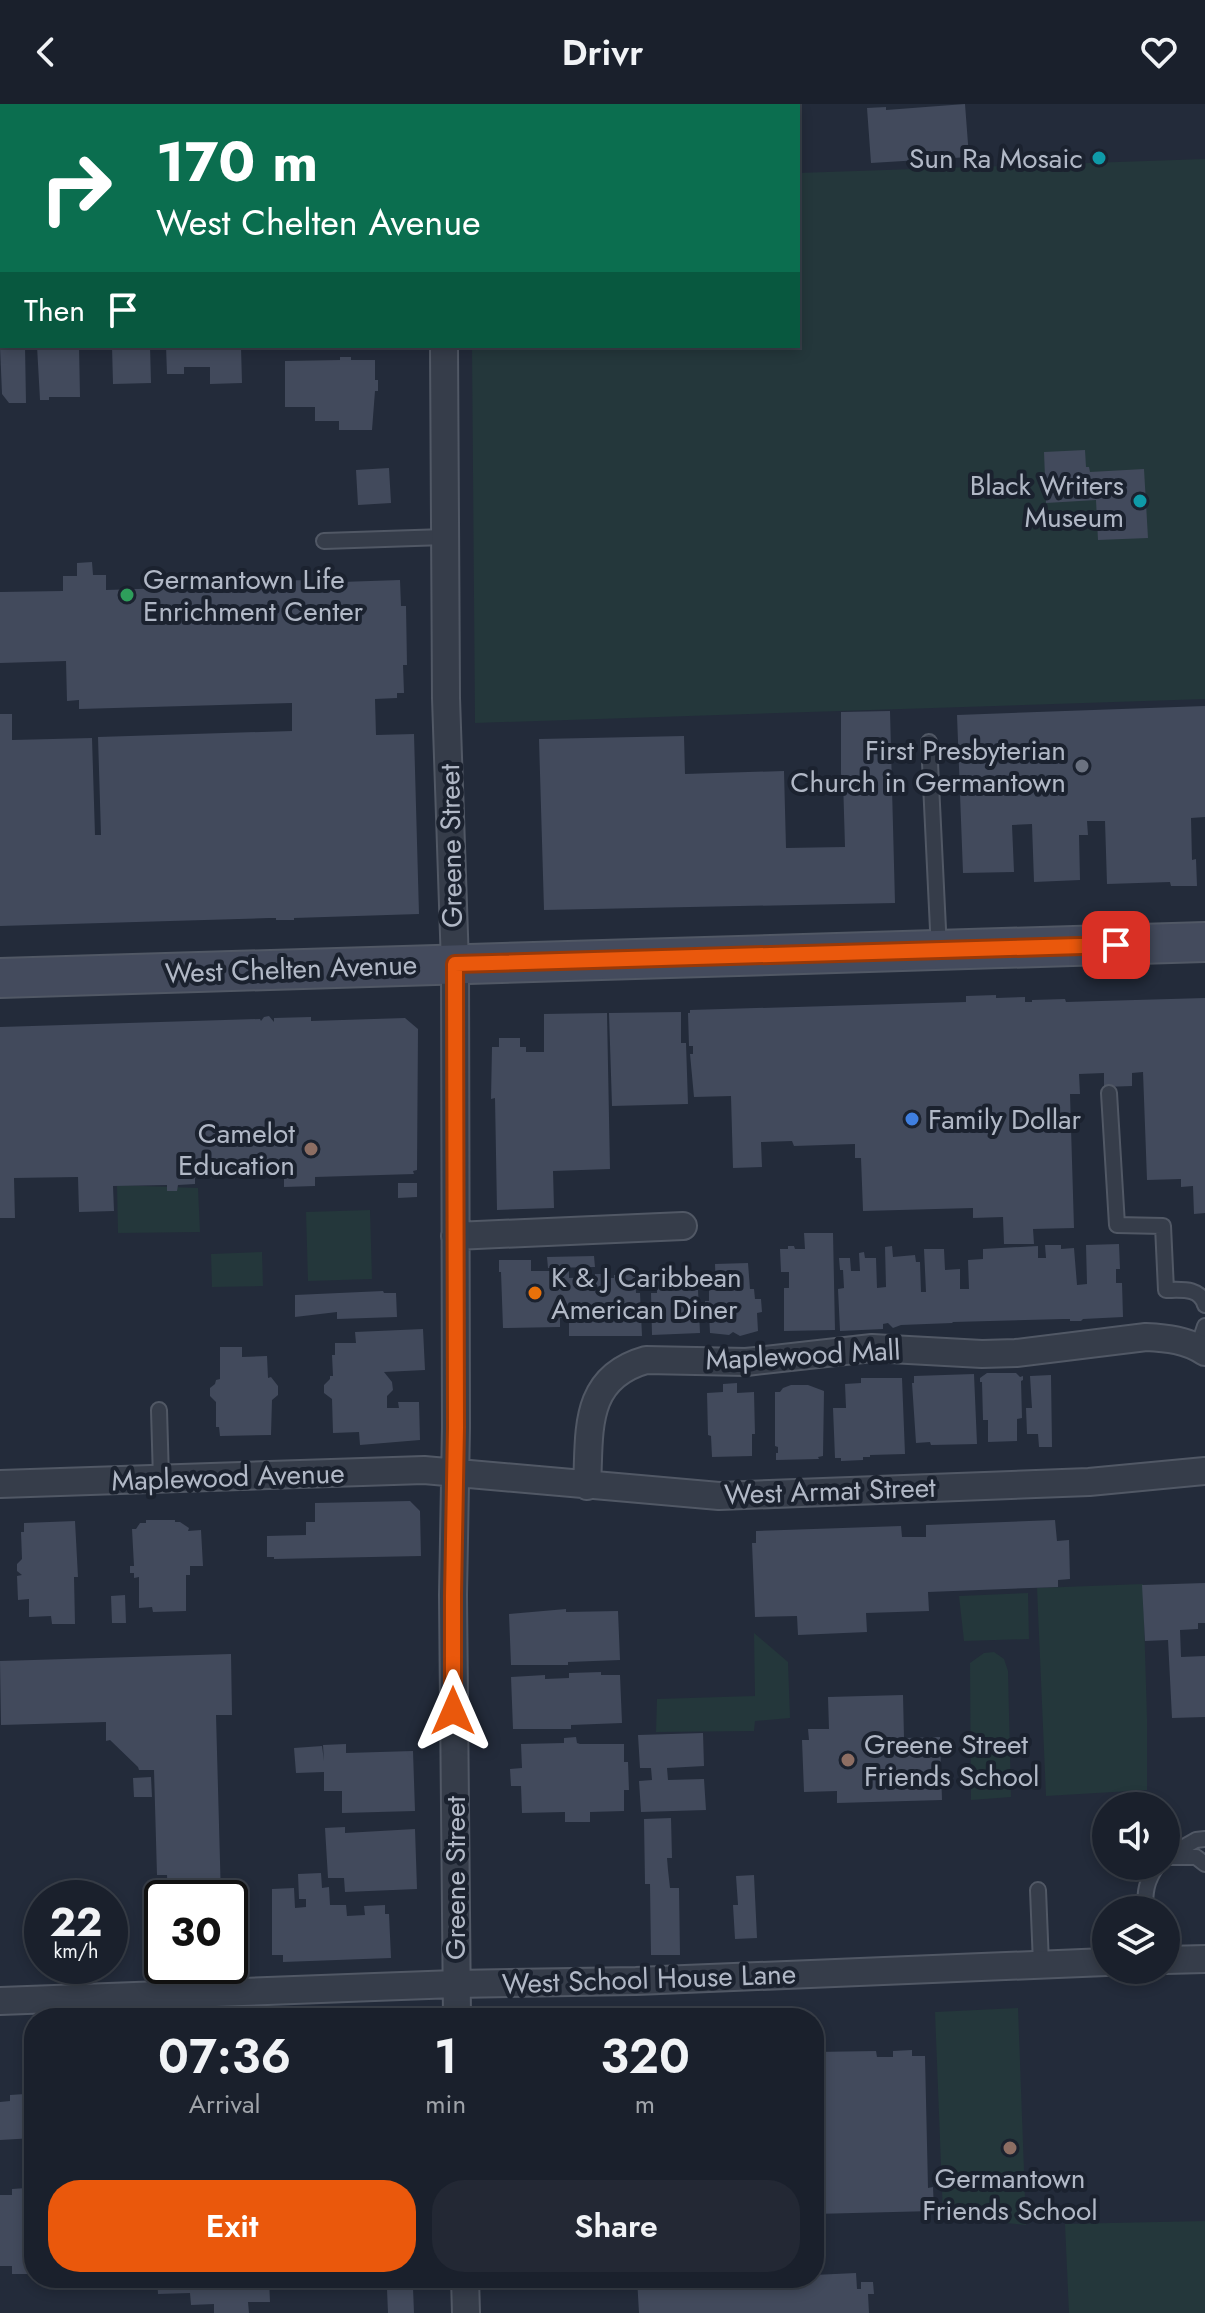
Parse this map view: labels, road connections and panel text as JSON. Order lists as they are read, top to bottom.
{
  "streets": {
    "street": [
      "Greene Street",
      "West Chelten Avenue",
      "Maplewood Mall",
      "Maplewood Avenue",
      "West Armat Street",
      "West School House Lane"
    ]
  },
  "crossings": [
    ["Greene Street", "West Chelten Avenue"],
    ["Greene Street", "Maplewood Avenue"],
    ["Greene Street", "West Armat Street"],
    ["Greene Street", "West School House Lane"],
    ["Maplewood Mall", "West Armat Street"],
    ["Maplewood Avenue", "West Armat Street"]
  ],
  "places": [
    "Sun Ra Mosaic",
    "Black Writers Museum",
    "Germantown Life Enrichment Center",
    "First Presbyterian Church in Germantown",
    "Family Dollar",
    "Camelot Education",
    "K & J Caribbean American Diner",
    "Greene Street Friends School",
    "Germantown Friends School"
  ],
  "page": {
    "header": "Drivr",
    "turn": ["170 m", "West Chelten Avenue"],
    "then": "Then",
    "speed": "22 km/h",
    "limit": "30",
    "eta": [
      "07:36",
      "Arrival",
      "1",
      "min",
      "320",
      "m"
    ],
    "buttons": ["Exit", "Share"]
  }
}
